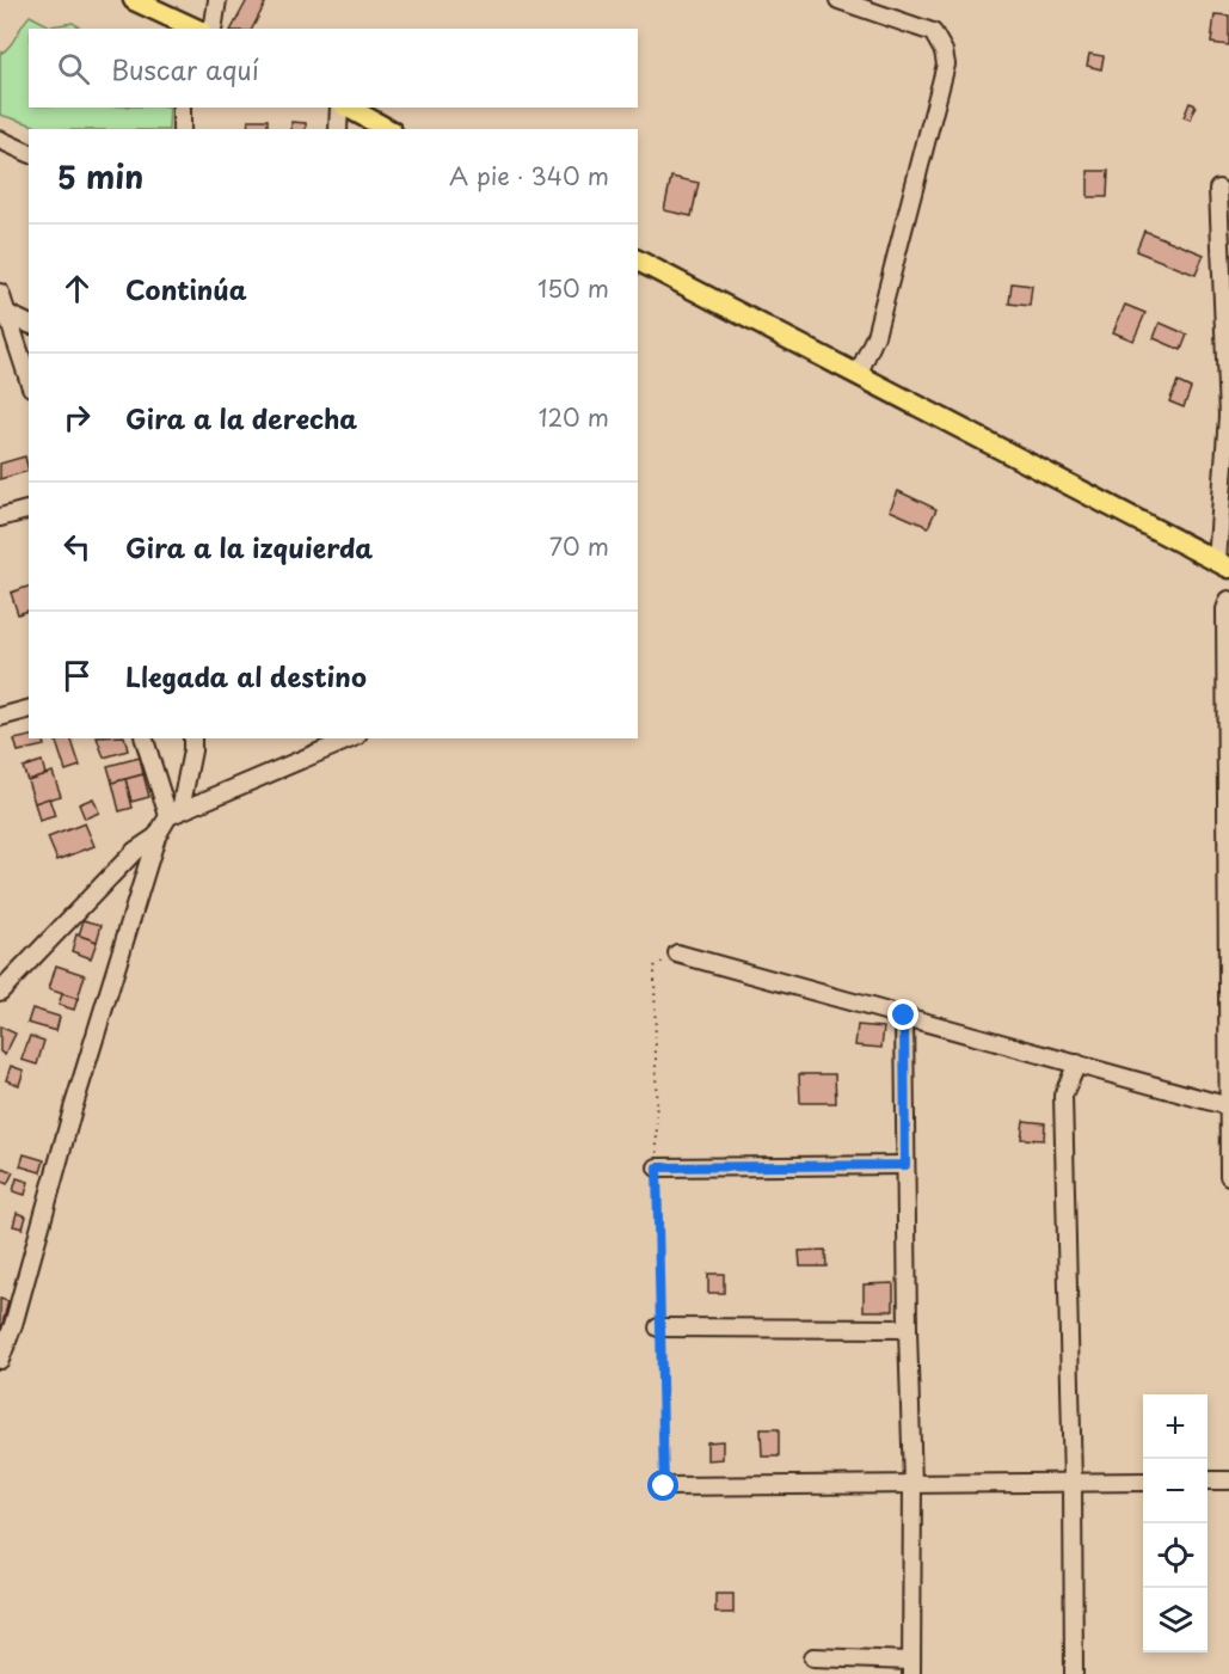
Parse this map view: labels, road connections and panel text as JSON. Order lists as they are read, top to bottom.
{
  "page": {
    "search": "Buscar aquí",
    "heading": ["5 min", "A pie · 340 m"],
    "list": [
      ["Continúa", "150 m"],
      ["Gira a la derecha", "120 m"],
      ["Gira a la izquierda", "70 m"],
      "Llegada al destino"
    ],
    "map_buttons": ["+", "−"]
  }
}
